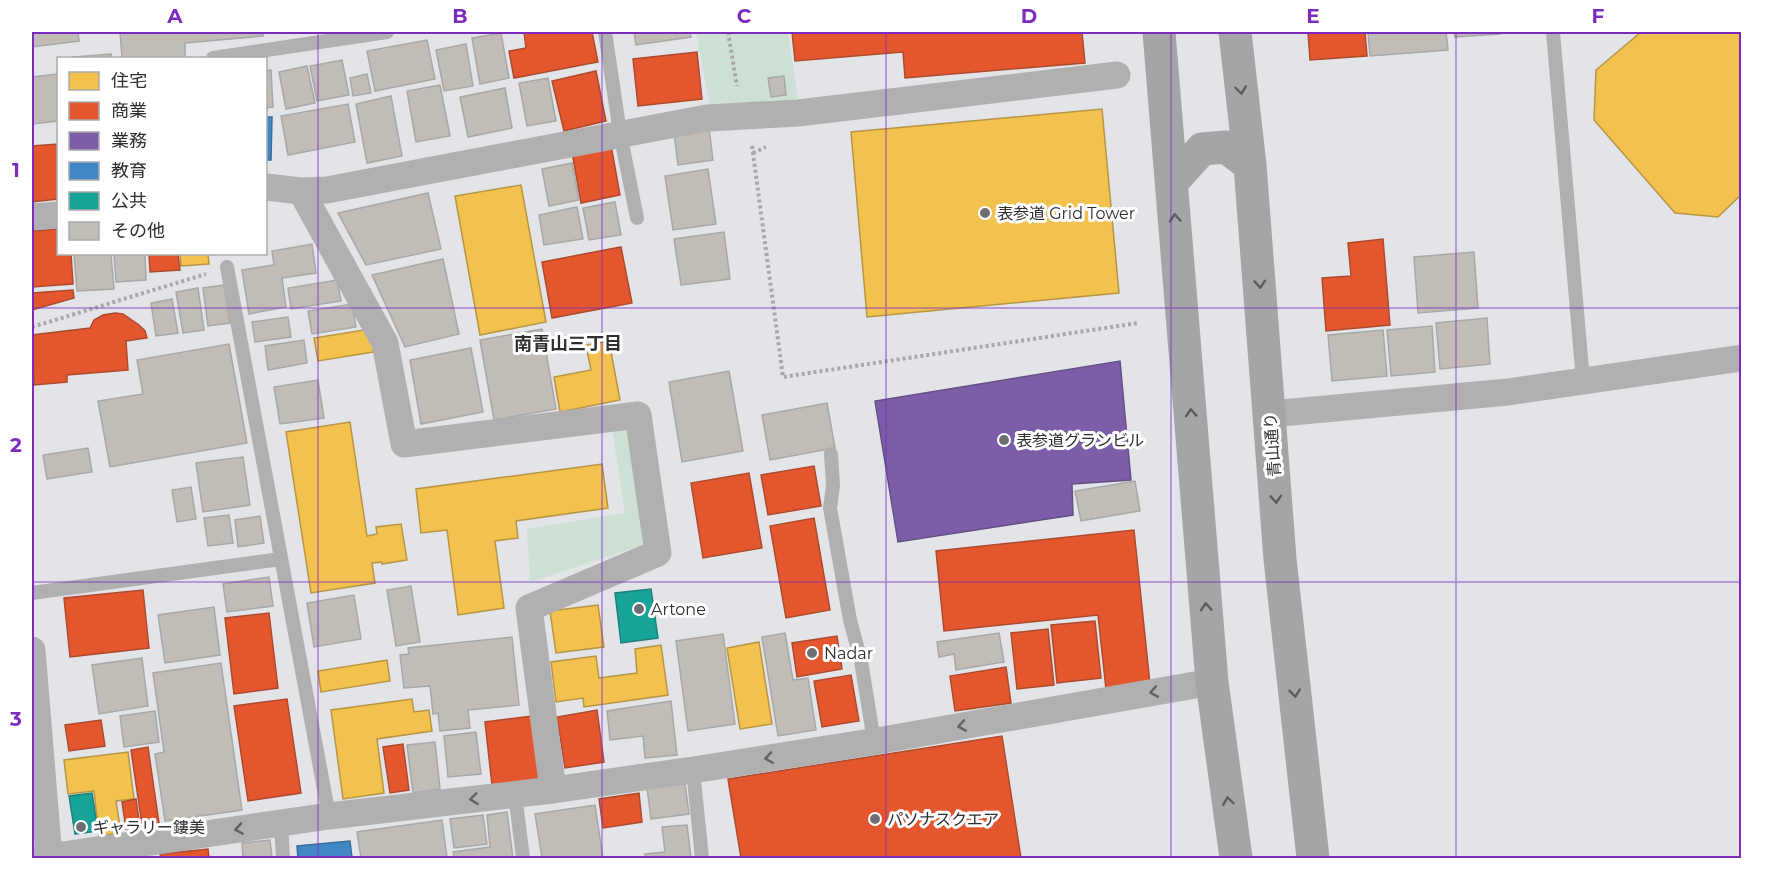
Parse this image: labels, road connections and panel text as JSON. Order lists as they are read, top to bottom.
{
  "streets": {
    "highway": ["青山通り"]
  },
  "districts": ["南青山三丁目"],
  "places": [
    "表参道 Grid Tower",
    "表参道グランビル",
    "Artone",
    "Nadar",
    "パソナスクエア",
    "ギャラリー鏤美"
  ],
  "legend": [
    "住宅",
    "商業",
    "業務",
    "教育",
    "公共",
    "その他"
  ],
  "grid": {
    "columns": [
      "A",
      "B",
      "C",
      "D",
      "E",
      "F"
    ],
    "rows": ["1", "2", "3"]
  }
}
